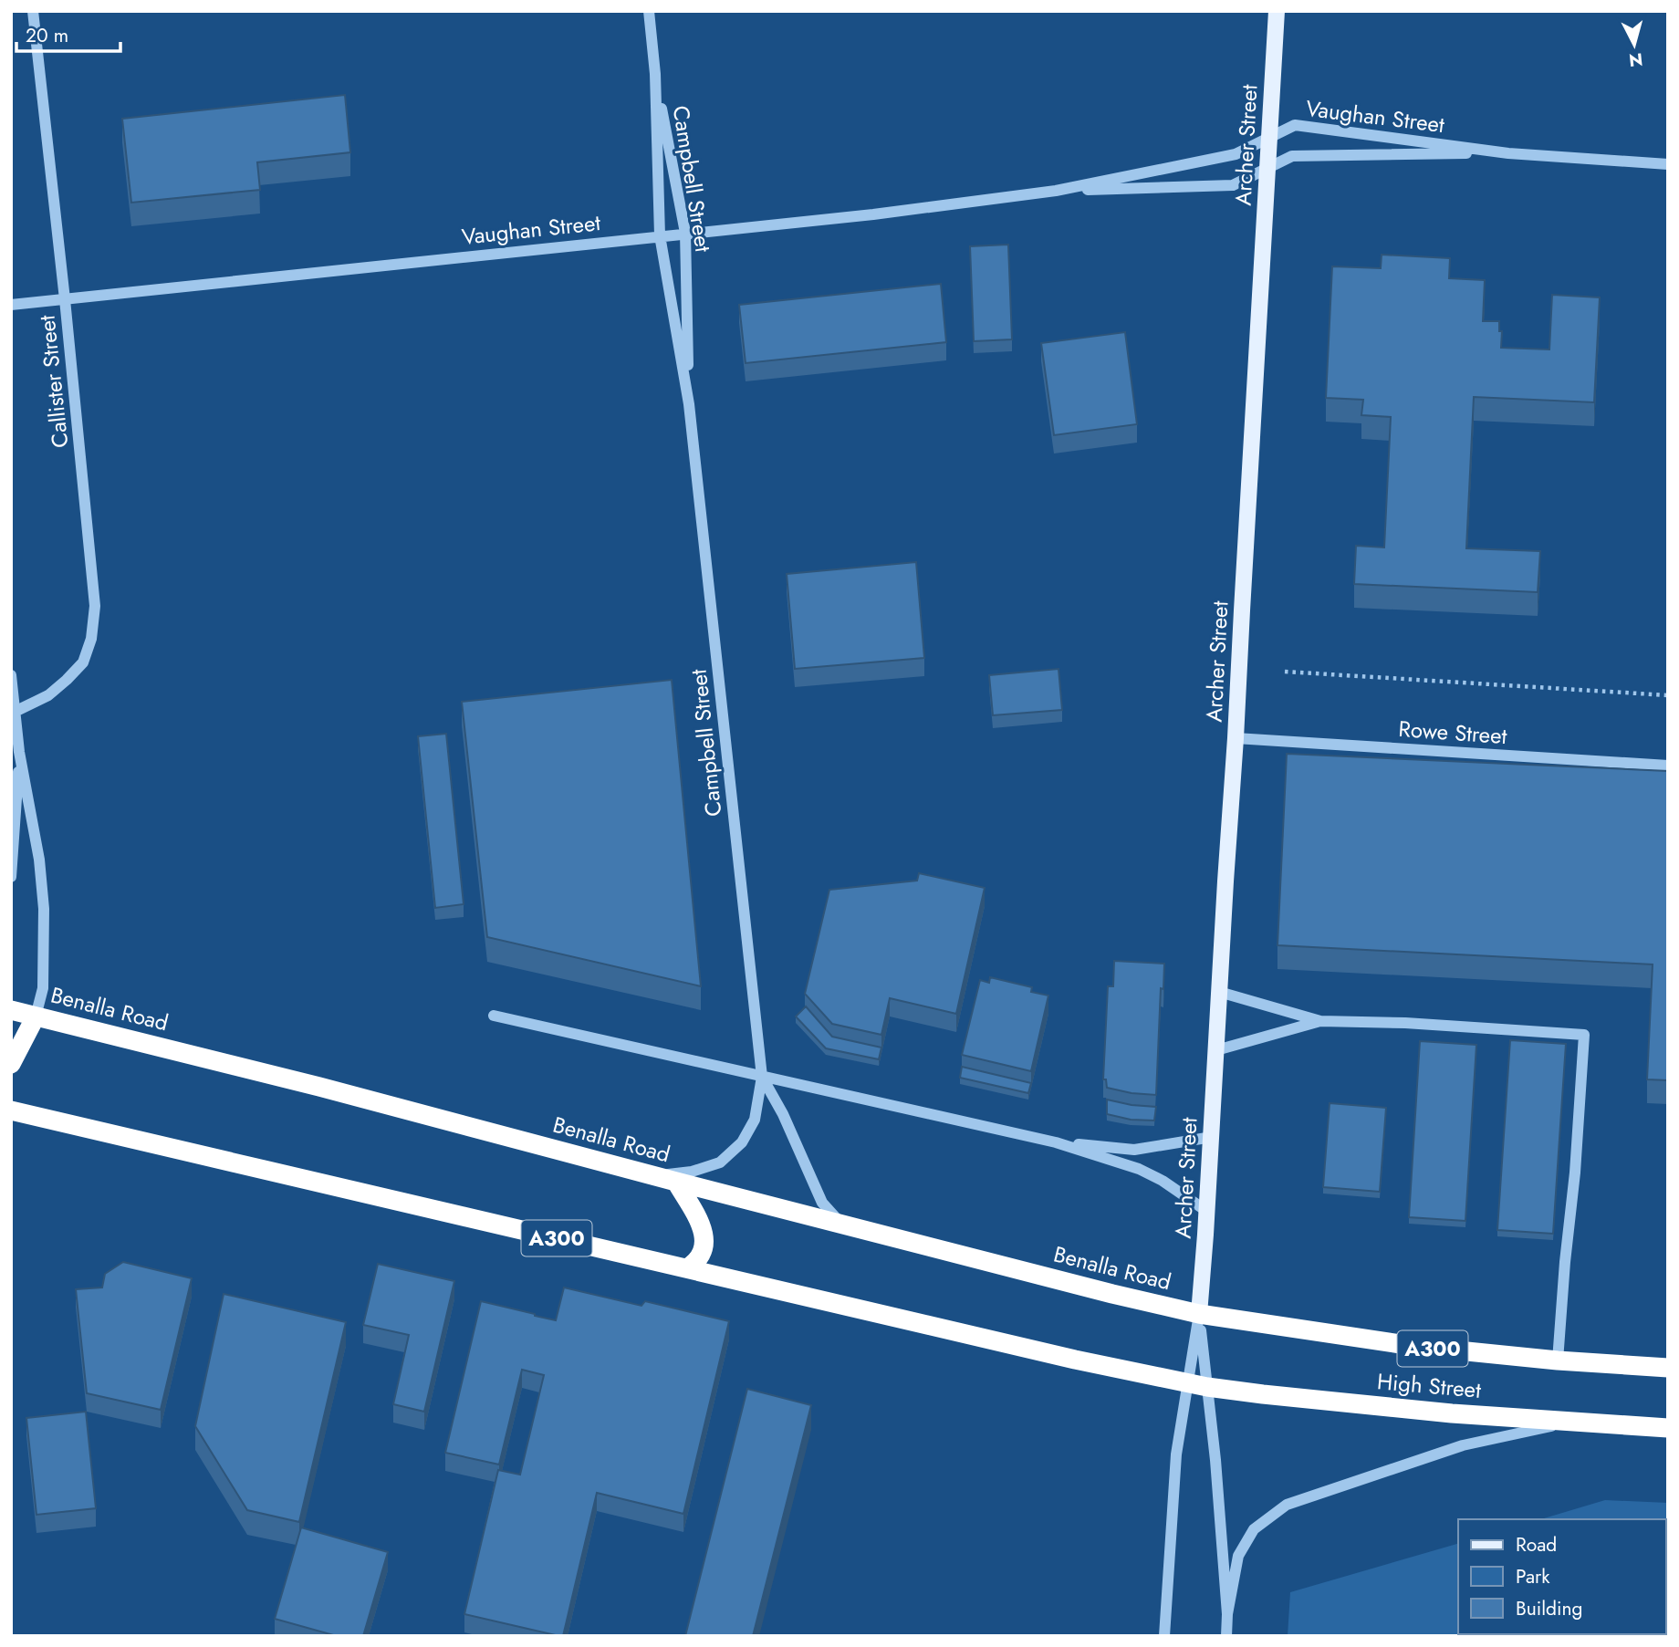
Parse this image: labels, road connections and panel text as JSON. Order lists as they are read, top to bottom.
{
  "streets": {
    "highway": ["Benalla Road", "A300", "High Street"],
    "main road": ["Archer Street"],
    "street": [
      "Vaughan Street",
      "Campbell Street",
      "Callister Street",
      "Rowe Street"
    ]
  },
  "crossings": [
    ["Vaughan Street", "Archer Street"],
    ["Vaughan Street", "Campbell Street"],
    ["Vaughan Street", "Callister Street"],
    ["Archer Street", "Rowe Street"],
    ["Archer Street", "Benalla Road"],
    ["Archer Street", "A300"],
    ["Archer Street", "High Street"],
    ["Benalla Road", "High Street"],
    ["A300", "High Street"]
  ],
  "legend": ["Road", "Park", "Building"],
  "scale_bar": "20 m",
  "north": "bottom"
}
